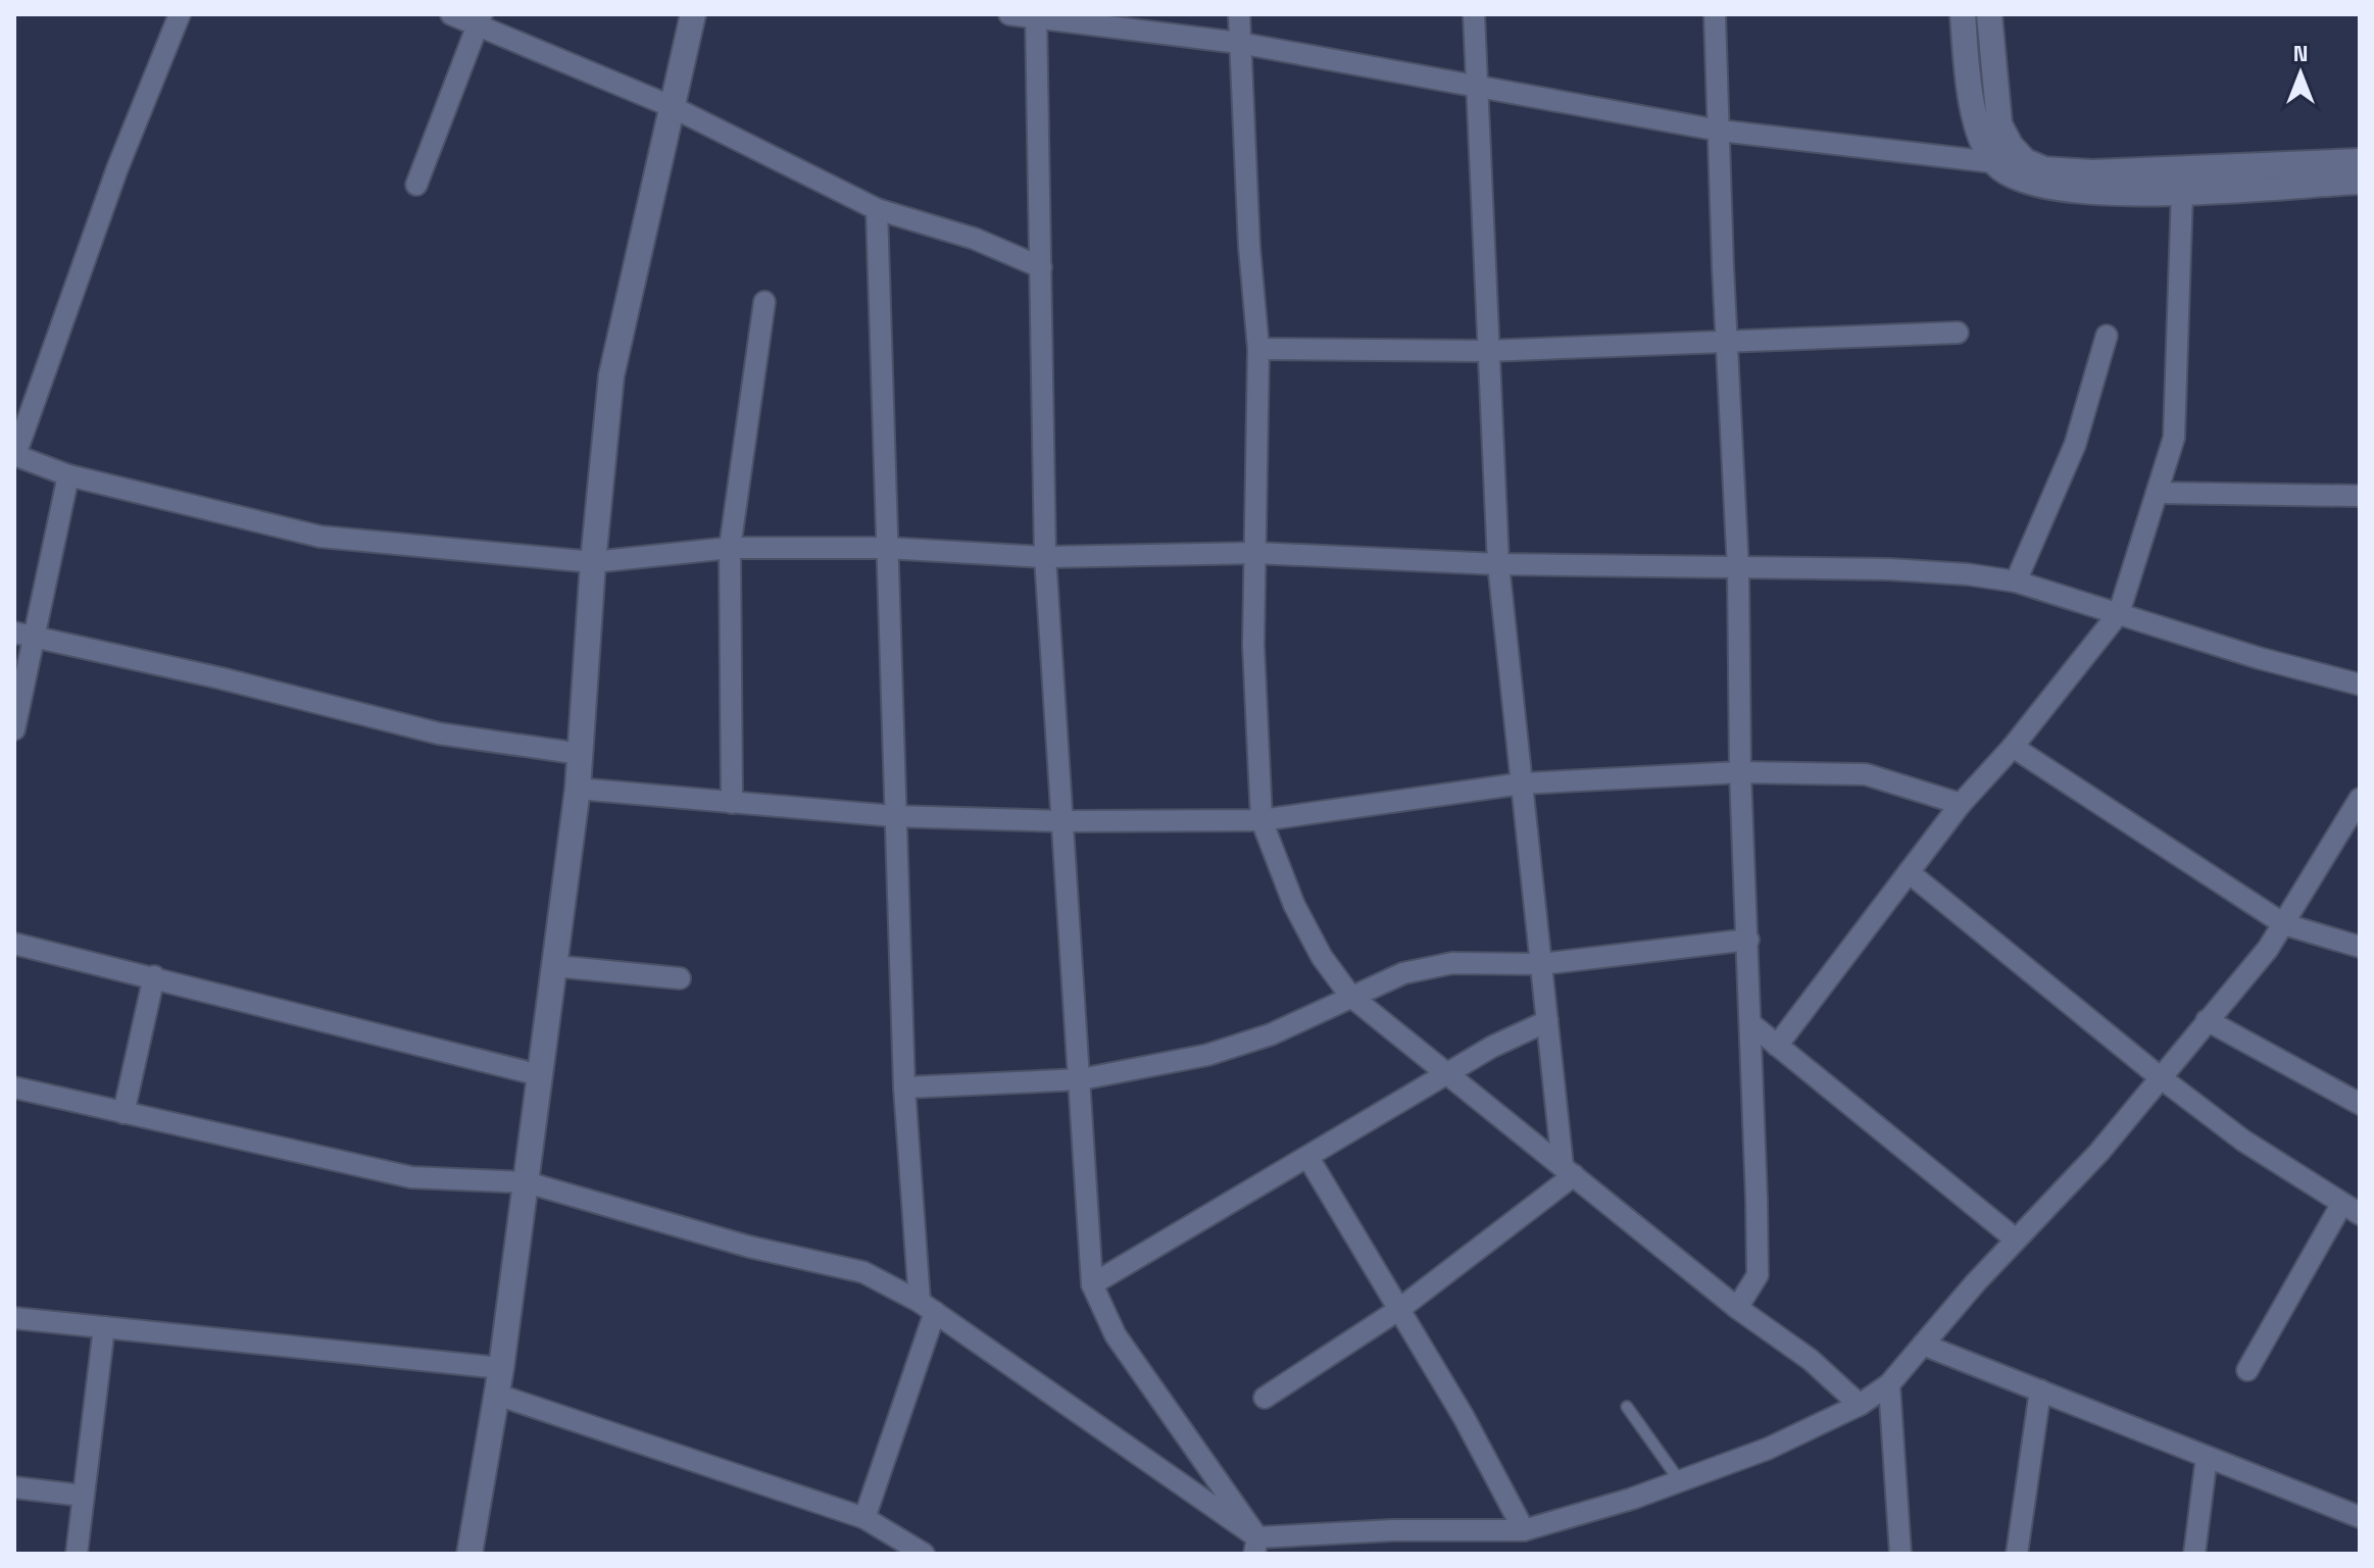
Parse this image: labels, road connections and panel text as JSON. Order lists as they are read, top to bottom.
{
  "north": "top"
}
